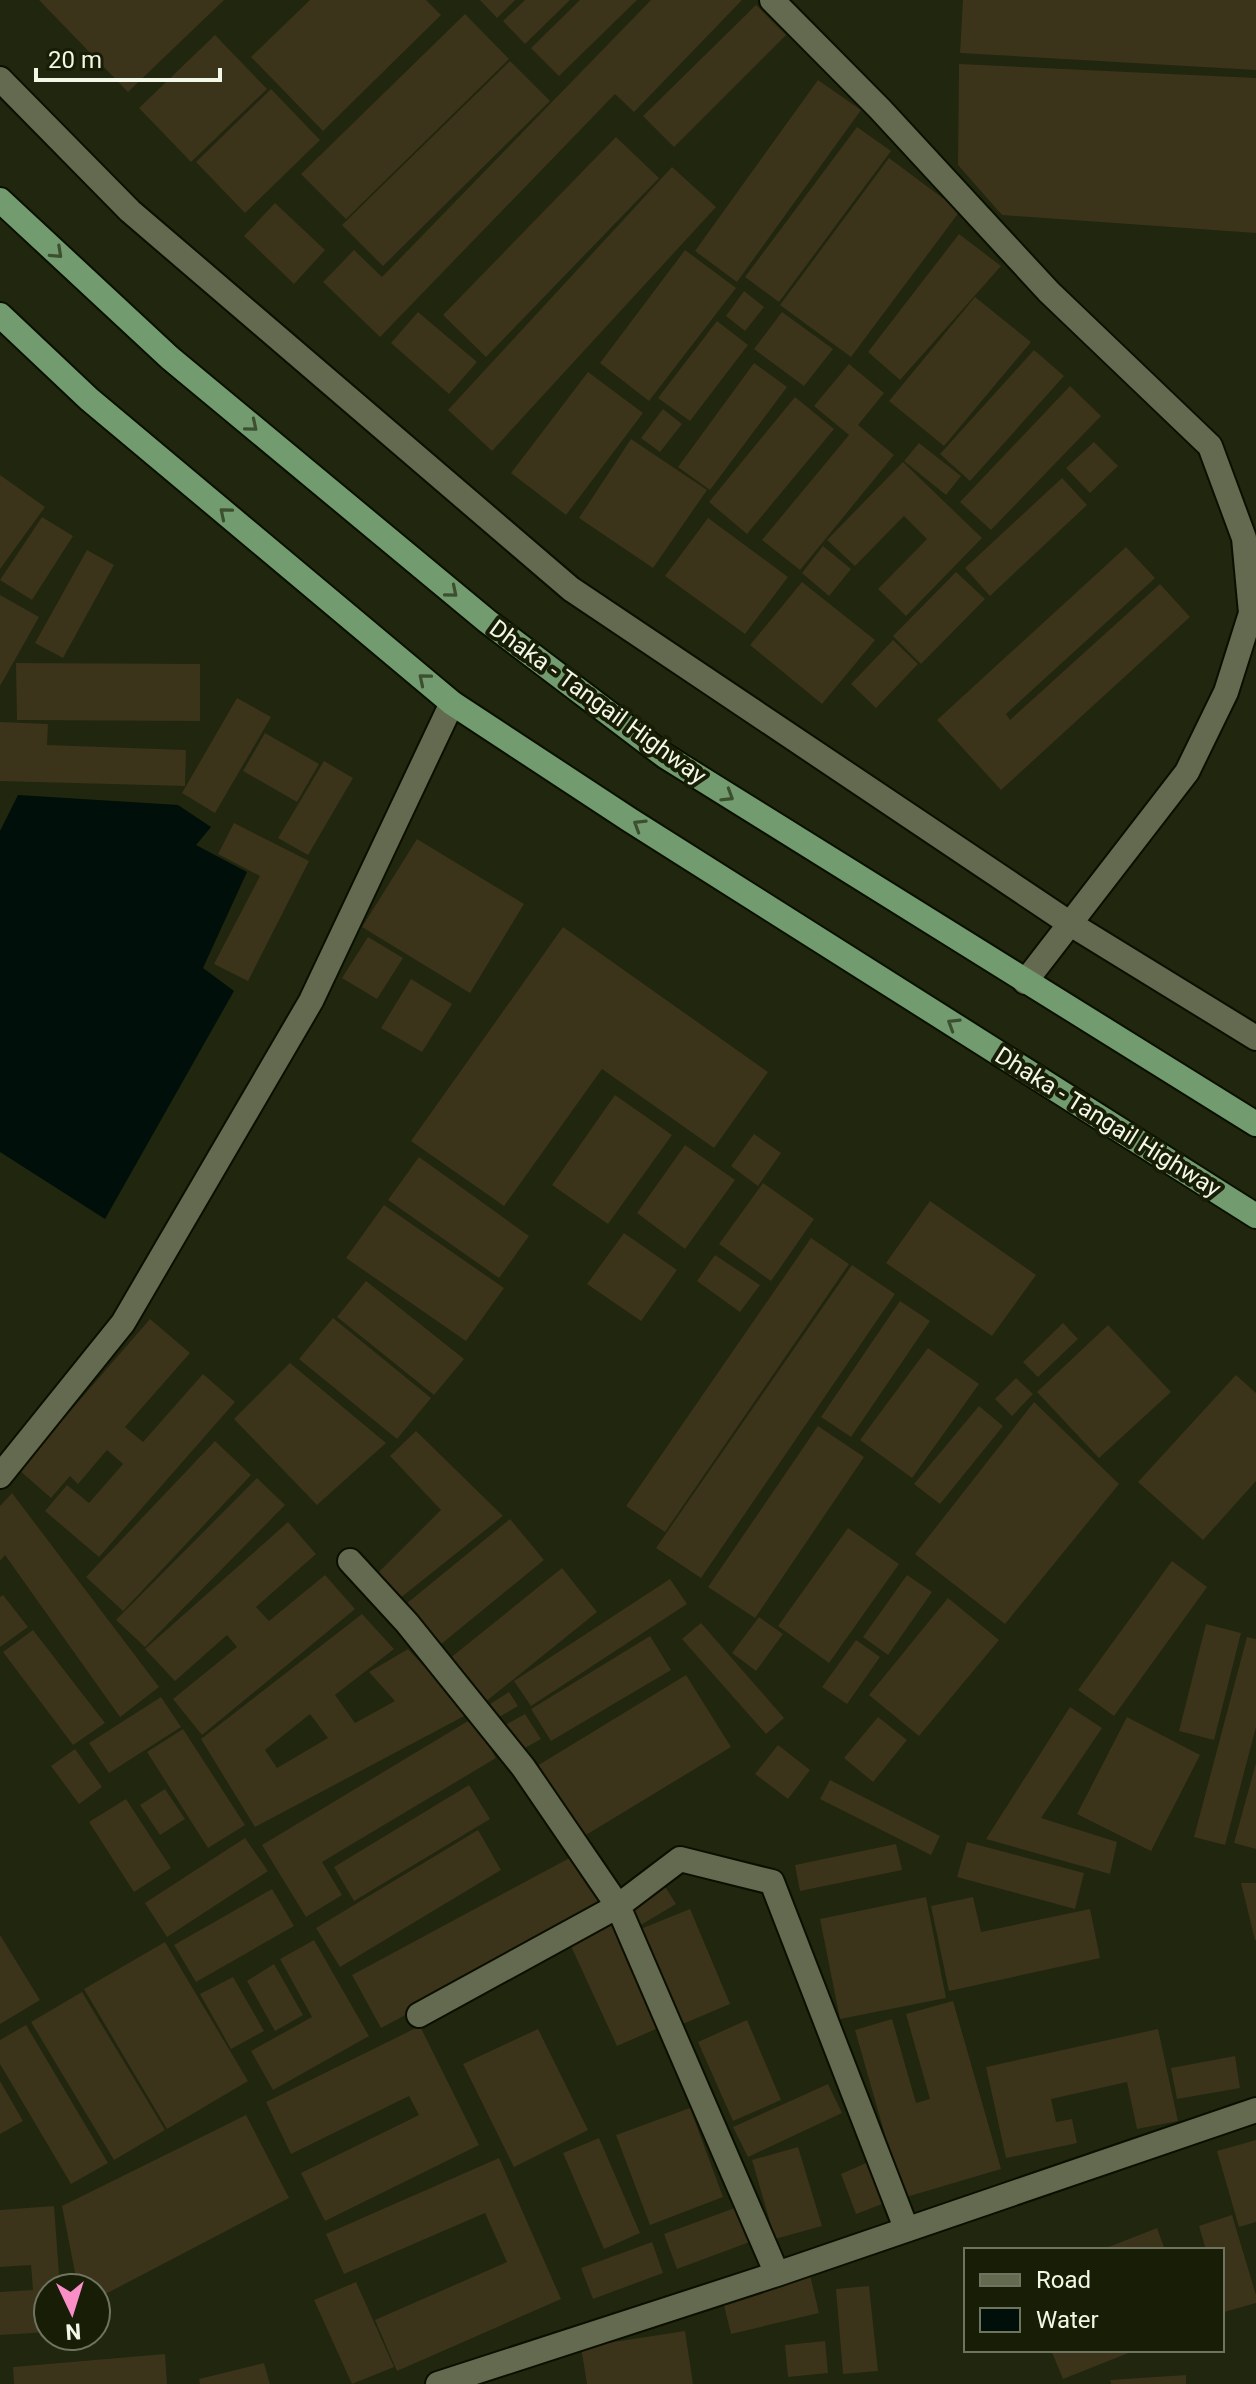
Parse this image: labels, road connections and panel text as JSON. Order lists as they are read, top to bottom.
{
  "streets": {
    "highway": ["Dhaka - Tangail Highway"]
  },
  "legend": ["Road", "Water"],
  "scale_bar": "20 m",
  "north": "bottom"
}
